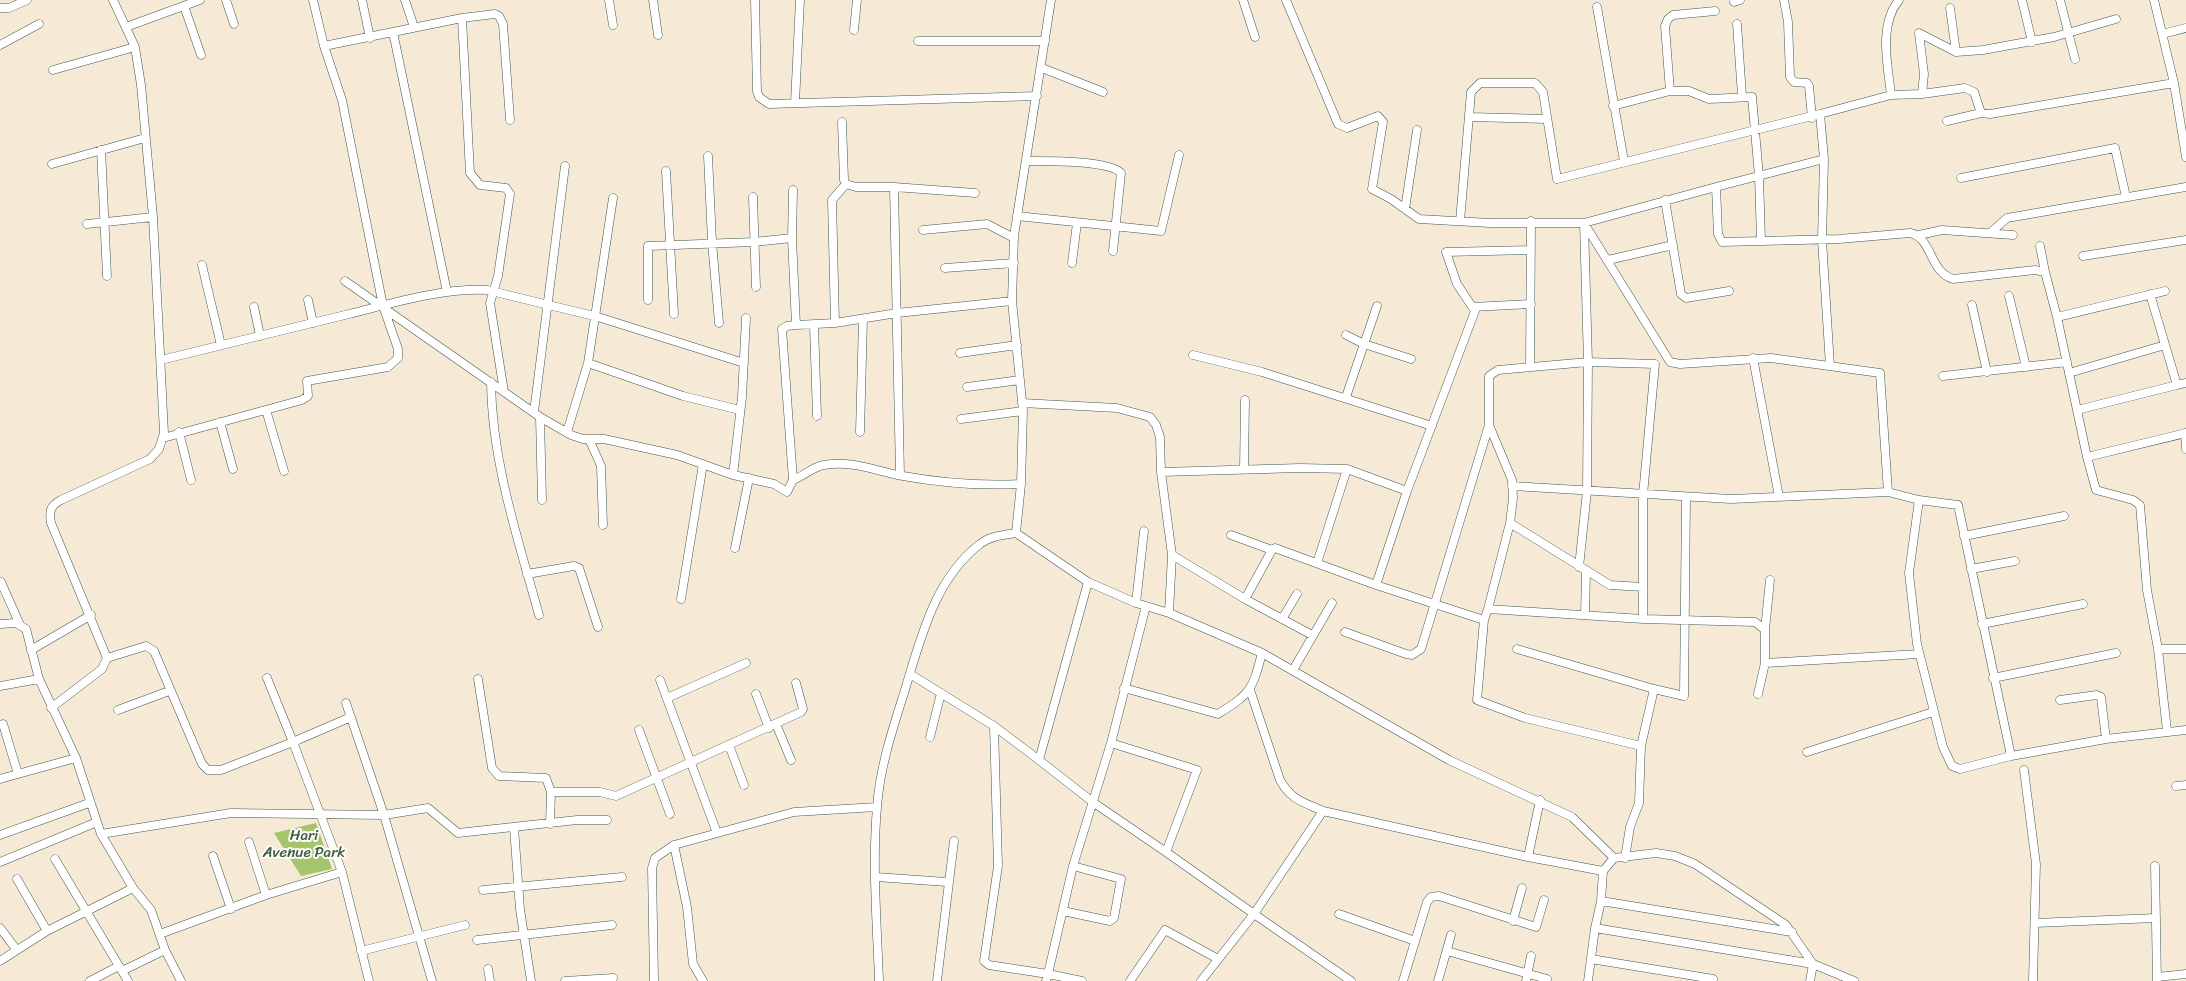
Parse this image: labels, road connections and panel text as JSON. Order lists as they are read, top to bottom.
{
  "parks": ["Hari Avenue Park"]
}
